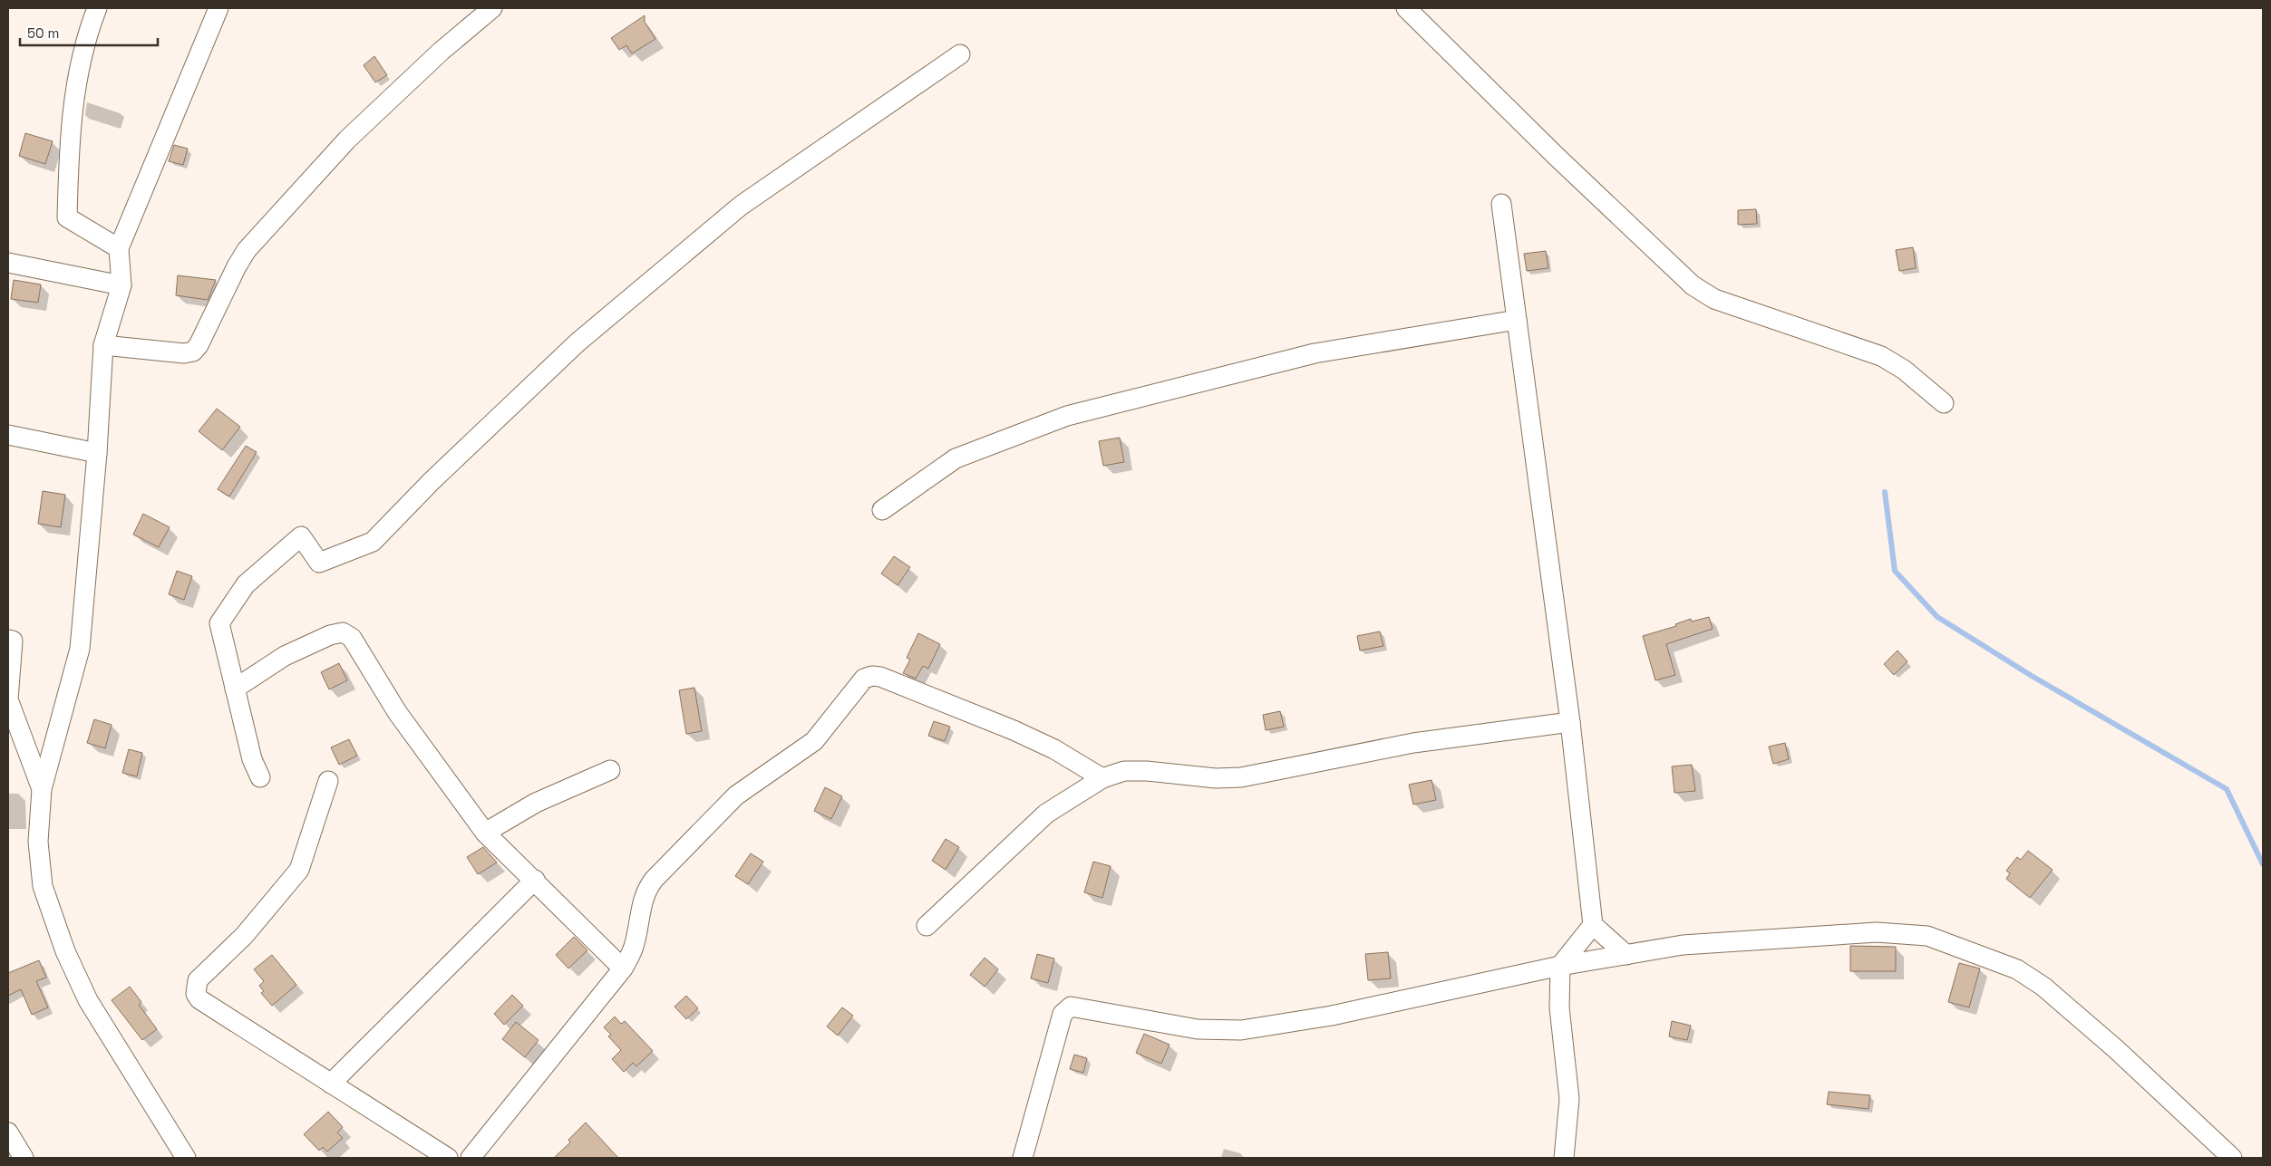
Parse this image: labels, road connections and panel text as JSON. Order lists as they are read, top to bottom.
{
  "scale_bar": "50 m"
}
